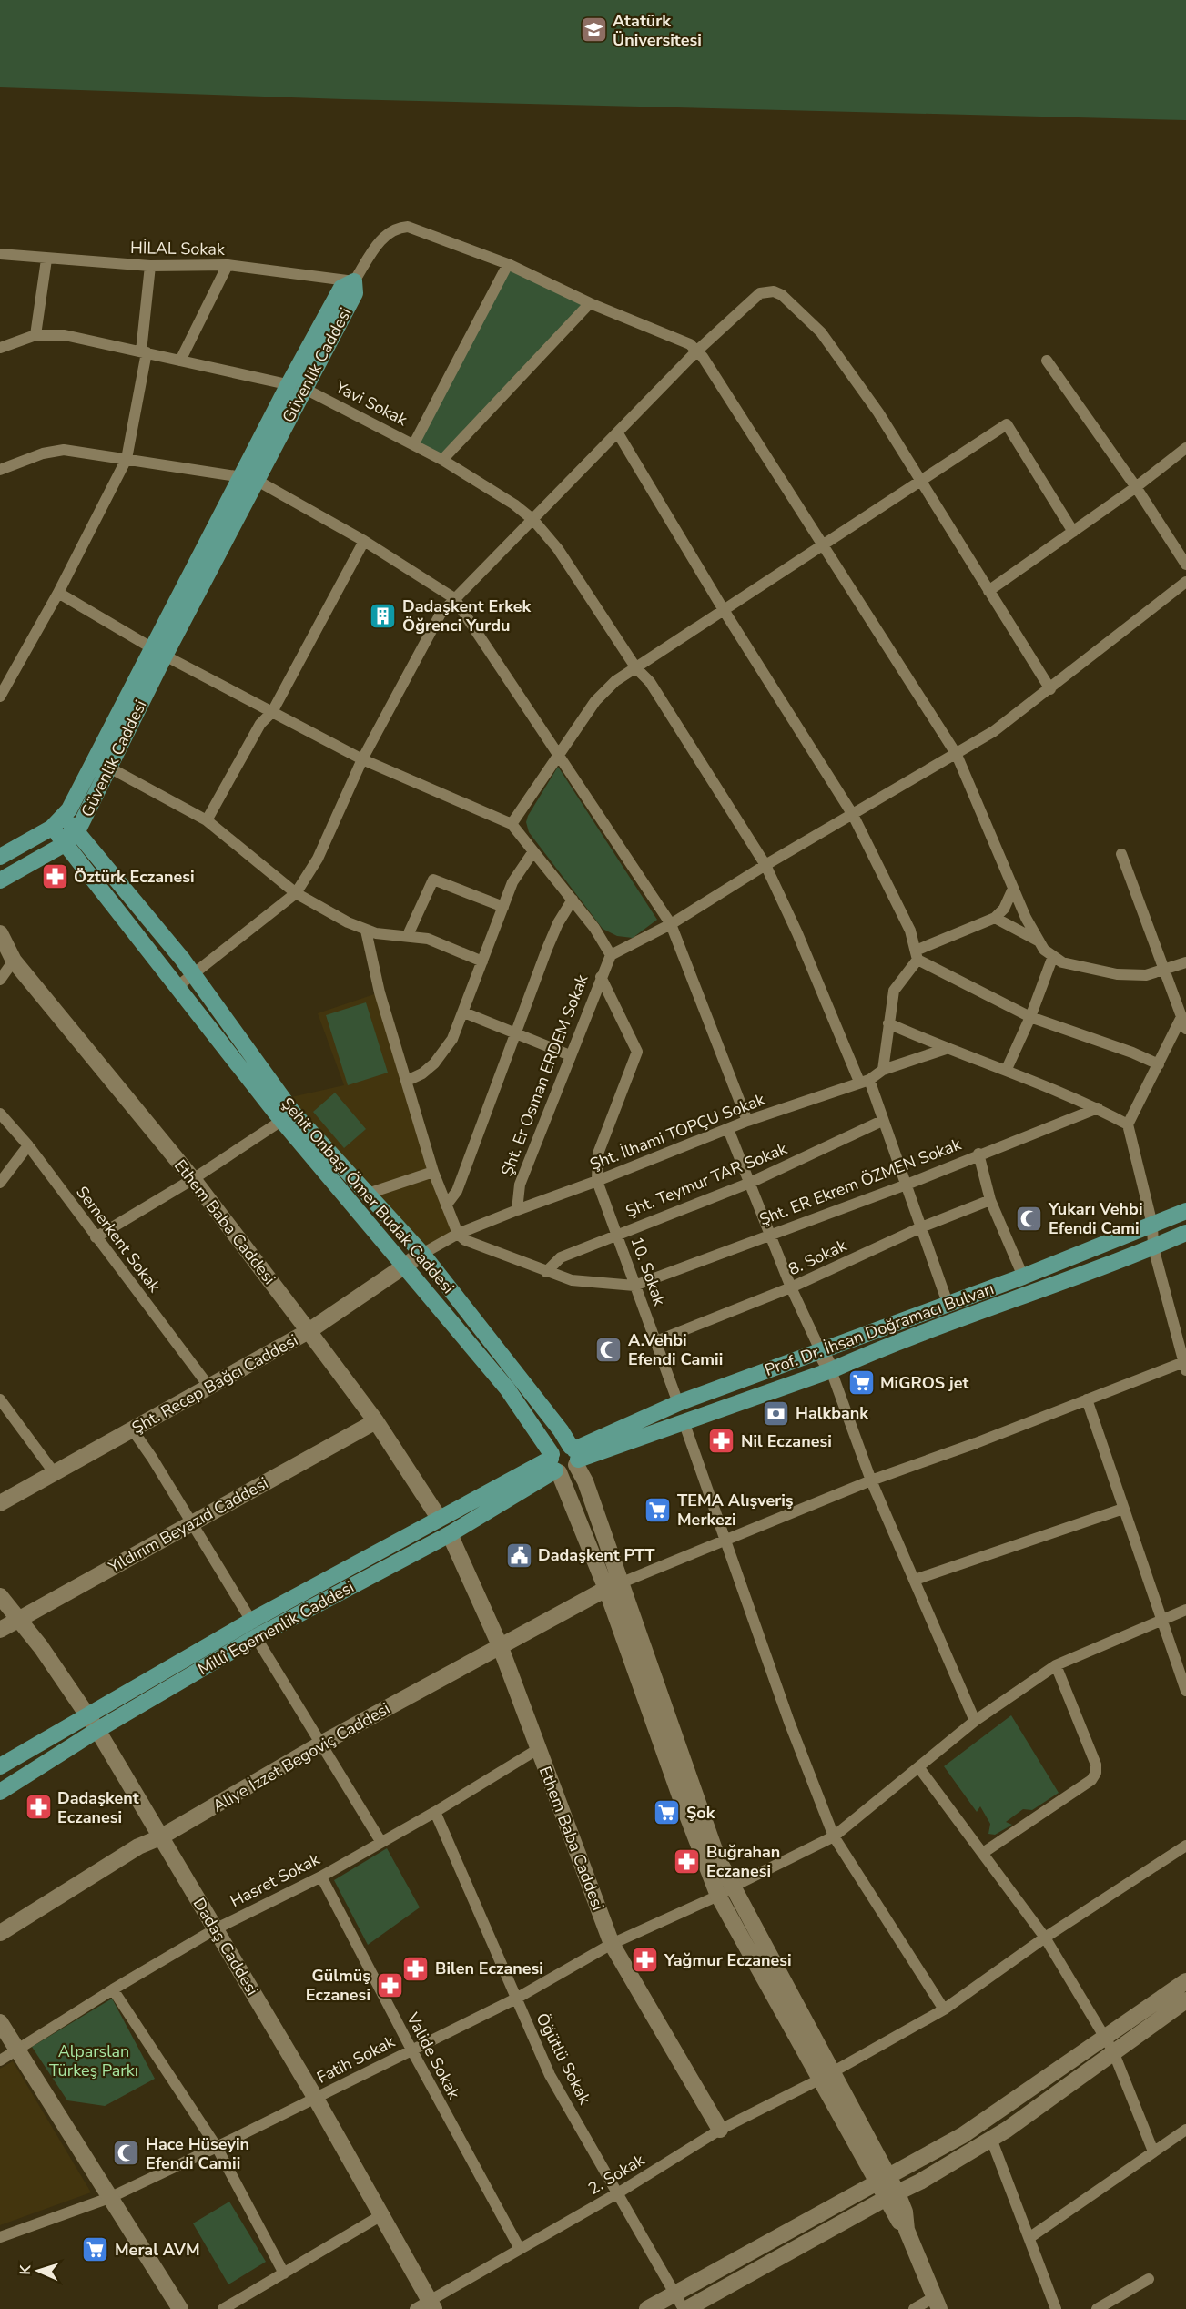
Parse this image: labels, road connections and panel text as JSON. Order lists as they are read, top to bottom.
{
  "streets": {
    "main road": [
      "Güvenlik Caddesi",
      "Şehit Onbaşı Ömer Budak Caddesi",
      "Prof. Dr. İhsan Doğramacı Bulvarı",
      "Millî Egemenlik Caddesi"
    ],
    "street": [
      "HİLAL Sokak",
      "Yavi Sokak",
      "Şht. Er Osman ERDEM Sokak",
      "Şht. İlhami TOPÇU Sokak",
      "Şht. Teymur TAR Sokak",
      "Şht. ER Ekrem ÖZMEN Sokak",
      "Ethem Baba Caddesi",
      "Semerkent Sokak",
      "8. Sokak",
      "10. Sokak",
      "Şht. Recep Bağcı Caddesi",
      "Yıldırım Beyazıd Caddesi",
      "Aliye İzzet Begoviç Caddesi",
      "Hasret Sokak",
      "Dadaş Caddesi",
      "Valide Sokak",
      "Öğütlü Sokak",
      "Fatih Sokak",
      "2. Sokak"
    ]
  },
  "crossings": [
    ["HİLAL Sokak", "Güvenlik Caddesi"],
    ["Güvenlik Caddesi", "Yavi Sokak"],
    ["Güvenlik Caddesi", "Şehit Onbaşı Ömer Budak Caddesi"],
    ["Yavi Sokak", "Şht. İlhami TOPÇU Sokak"],
    ["Yavi Sokak", "Şht. Teymur TAR Sokak"],
    ["Yavi Sokak", "Şht. ER Ekrem ÖZMEN Sokak"],
    ["Yavi Sokak", "8. Sokak"],
    ["Yavi Sokak", "Prof. Dr. İhsan Doğramacı Bulvarı"],
    ["Şht. Er Osman ERDEM Sokak", "Şht. İlhami TOPÇU Sokak"],
    ["Şht. İlhami TOPÇU Sokak", "Şehit Onbaşı Ömer Budak Caddesi"],
    ["Şht. İlhami TOPÇU Sokak", "10. Sokak"],
    ["Şht. İlhami TOPÇU Sokak", "Şht. Recep Bağcı Caddesi"],
    ["Şht. Teymur TAR Sokak", "10. Sokak"],
    ["Şht. ER Ekrem ÖZMEN Sokak", "10. Sokak"],
    ["Şehit Onbaşı Ömer Budak Caddesi", "Prof. Dr. İhsan Doğramacı Bulvarı"],
    ["Şehit Onbaşı Ömer Budak Caddesi", "Şht. Recep Bağcı Caddesi"],
    ["Şehit Onbaşı Ömer Budak Caddesi", "Millî Egemenlik Caddesi"],
    ["Ethem Baba Caddesi", "Şht. Recep Bağcı Caddesi"],
    ["Ethem Baba Caddesi", "Yıldırım Beyazıd Caddesi"],
    ["Ethem Baba Caddesi", "Millî Egemenlik Caddesi"],
    ["Ethem Baba Caddesi", "Aliye İzzet Begoviç Caddesi"],
    ["Ethem Baba Caddesi", "Hasret Sokak"],
    ["Ethem Baba Caddesi", "Fatih Sokak"],
    ["Ethem Baba Caddesi", "2. Sokak"],
    ["Semerkent Sokak", "Şht. Recep Bağcı Caddesi"],
    ["8. Sokak", "10. Sokak"],
    ["10. Sokak", "Prof. Dr. İhsan Doğramacı Bulvarı"],
    ["Yıldırım Beyazıd Caddesi", "Dadaş Caddesi"],
    ["Millî Egemenlik Caddesi", "Dadaş Caddesi"],
    ["Aliye İzzet Begoviç Caddesi", "Dadaş Caddesi"],
    ["Hasret Sokak", "Dadaş Caddesi"],
    ["Hasret Sokak", "Valide Sokak"],
    ["Hasret Sokak", "Öğütlü Sokak"],
    ["Dadaş Caddesi", "Fatih Sokak"],
    ["Dadaş Caddesi", "2. Sokak"],
    ["Valide Sokak", "Fatih Sokak"],
    ["Valide Sokak", "2. Sokak"],
    ["Öğütlü Sokak", "Fatih Sokak"],
    ["Öğütlü Sokak", "2. Sokak"]
  ],
  "parks": ["Alparslan Türkeş Parkı"],
  "places": {
    "school or university": ["Atatürk Üniversitesi"],
    "building": ["Dadaşkent Erkek Öğrenci Yurdu"],
    "pharmacy": [
      "Öztürk Eczanesi",
      "Nil Eczanesi",
      "Dadaşkent Eczanesi",
      "Buğrahan Eczanesi",
      "Yağmur Eczanesi",
      "Bilen Eczanesi",
      "Gülmüş Eczanesi"
    ],
    "mosque": ["Yukarı Vehbi Efendi Cami", "A.Vehbi Efendi Camii", "Hace Hüseyin Efendi Camii"],
    "supermarket": [
      "MiGROS jet",
      "TEMA Alışveriş Merkezi",
      "Şok",
      "Meral AVM"
    ],
    "bank": ["Halkbank"],
    "public building": ["Dadaşkent PTT"]
  },
  "north": "left"
}
